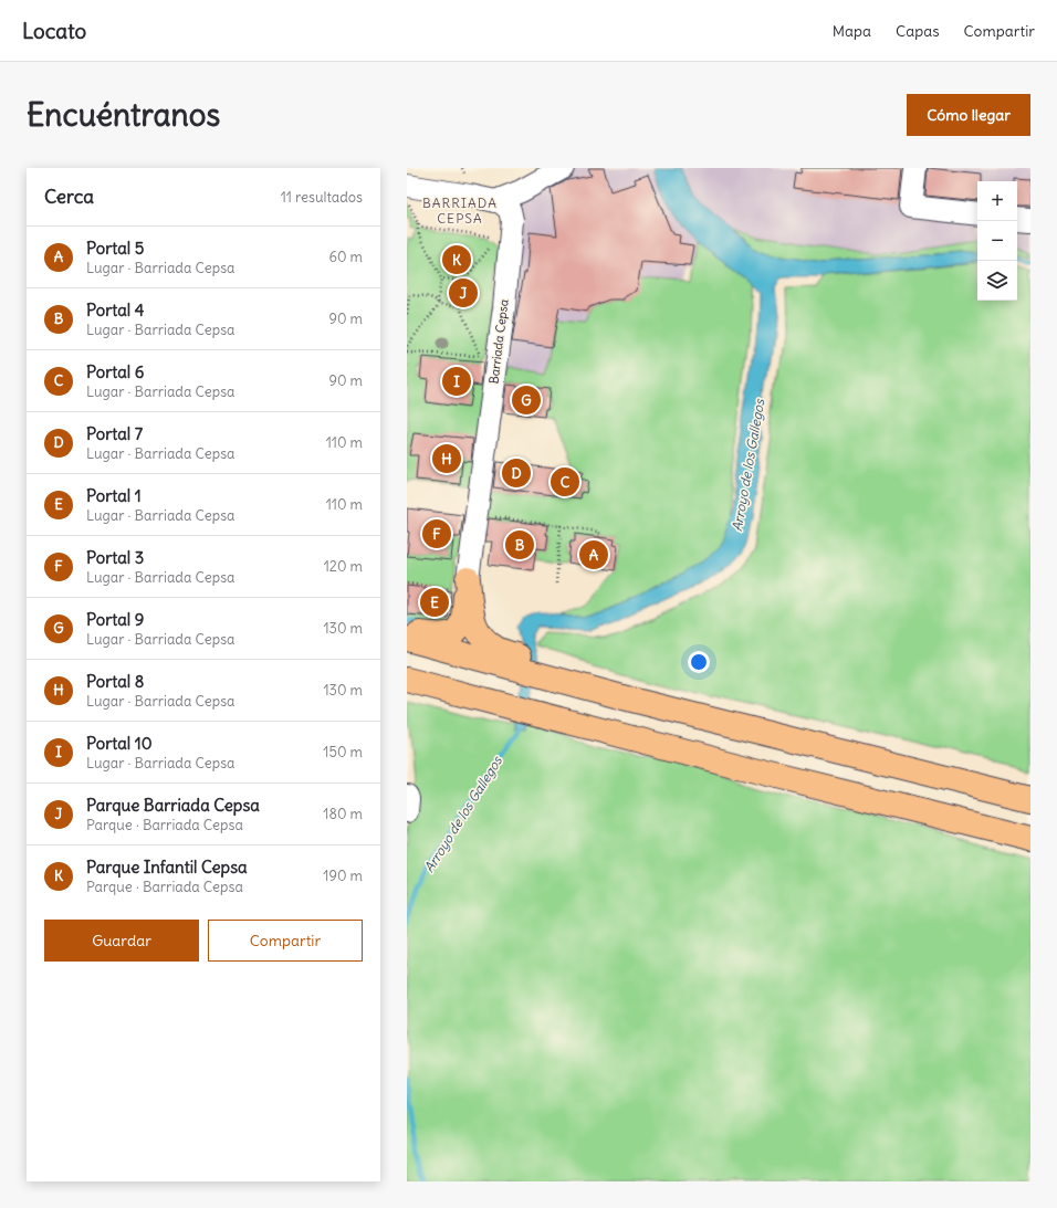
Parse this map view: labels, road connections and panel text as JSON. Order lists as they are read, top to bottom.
{
  "streets": {
    "street": ["Barriada Cepsa"]
  },
  "districts": ["BARRIADA CEPSA"],
  "water": ["Arroyo de los Gallegos"],
  "page": {
    "header": "Locato",
    "nav": ["Mapa", "Capas", "Compartir"],
    "buttons": [
      "Cómo llegar",
      ["Guardar", "Compartir"]
    ],
    "title": "Encuéntranos",
    "heading": ["Cerca", "11 resultados"],
    "map_buttons": ["+", "−"],
    "list": [
      {
        "mark": "A",
        "name": "Portal 5",
        "note": "Lugar · Barriada Cepsa",
        "value": "60 m"
      },
      {
        "mark": "B",
        "name": "Portal 4",
        "note": "Lugar · Barriada Cepsa",
        "value": "90 m"
      },
      {
        "mark": "C",
        "name": "Portal 6",
        "note": "Lugar · Barriada Cepsa",
        "value": "90 m"
      },
      {
        "mark": "D",
        "name": "Portal 7",
        "note": "Lugar · Barriada Cepsa",
        "value": "110 m"
      },
      {
        "mark": "E",
        "name": "Portal 1",
        "note": "Lugar · Barriada Cepsa",
        "value": "110 m"
      },
      {
        "mark": "F",
        "name": "Portal 3",
        "note": "Lugar · Barriada Cepsa",
        "value": "120 m"
      },
      {
        "mark": "G",
        "name": "Portal 9",
        "note": "Lugar · Barriada Cepsa",
        "value": "130 m"
      },
      {
        "mark": "H",
        "name": "Portal 8",
        "note": "Lugar · Barriada Cepsa",
        "value": "130 m"
      },
      {
        "mark": "I",
        "name": "Portal 10",
        "note": "Lugar · Barriada Cepsa",
        "value": "150 m"
      },
      {
        "mark": "J",
        "name": "Parque Barriada Cepsa",
        "note": "Parque · Barriada Cepsa",
        "value": "180 m"
      },
      {
        "mark": "K",
        "name": "Parque Infantil Cepsa",
        "note": "Parque · Barriada Cepsa",
        "value": "190 m"
      }
    ],
    "pins": [
      "K",
      "J",
      "I",
      "G",
      "H",
      "D",
      "C",
      "F",
      "B",
      "A",
      "E"
    ]
  }
}
